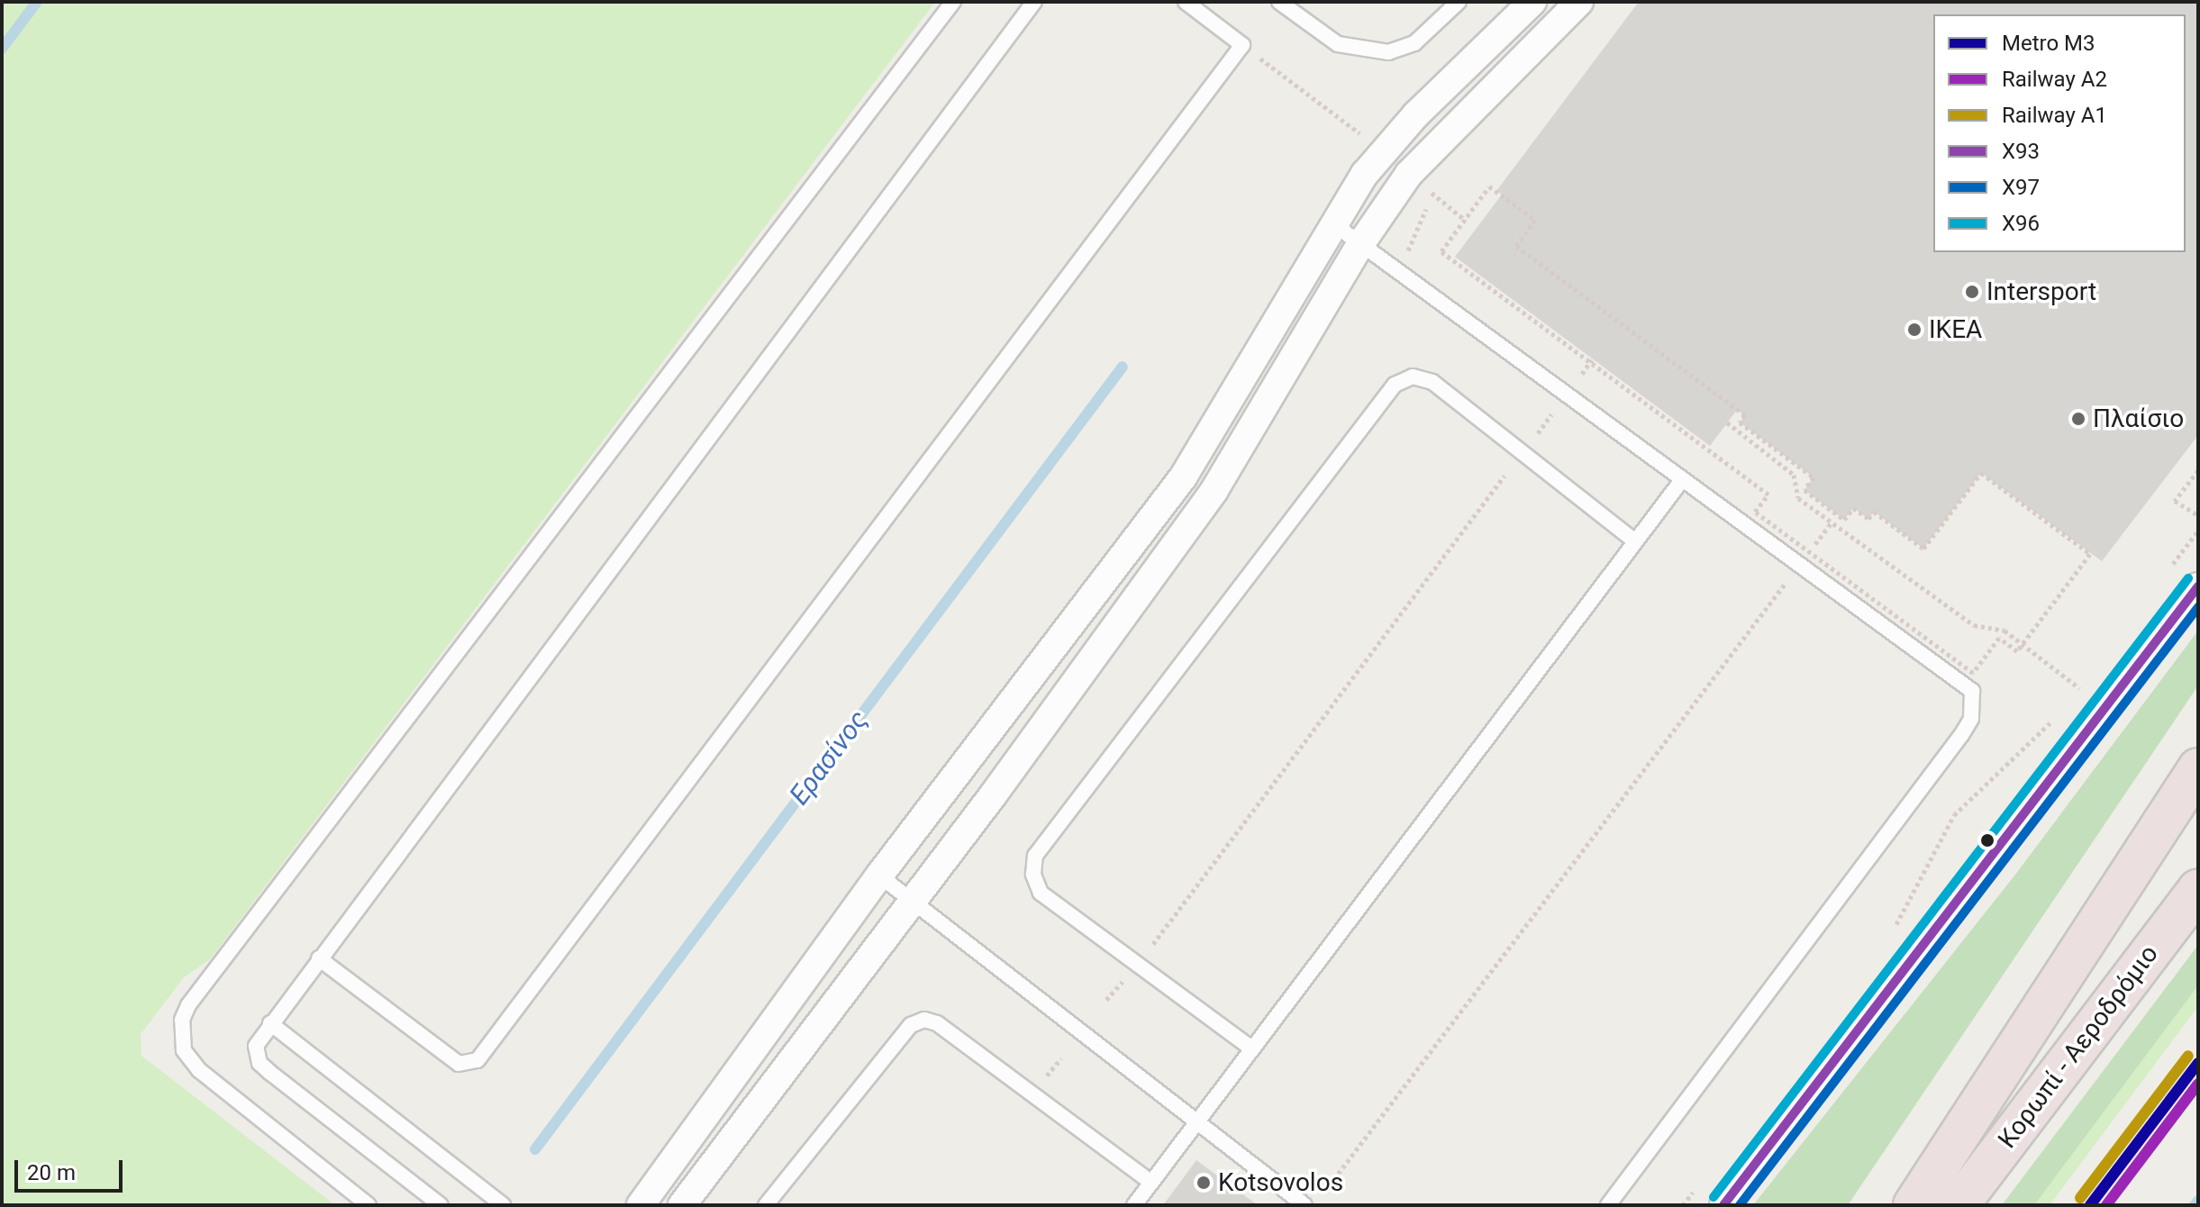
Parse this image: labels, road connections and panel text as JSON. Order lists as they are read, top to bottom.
{
  "streets": {
    "highway": ["Κορωπί - Αεροδρόμιο"]
  },
  "water": ["Ερασίνος"],
  "places": [
    "Intersport",
    "IKEA",
    "Πλαίσιο",
    "Kotsovolos"
  ],
  "lines": [
    "transit line Χ96",
    "transit line X93",
    "transit line X97",
    "rail line A1",
    "metro line Μ3",
    "rail line A2"
  ],
  "legend": [
    "Metro Μ3",
    "Railway A2",
    "Railway A1",
    "X93",
    "X97",
    "Χ96"
  ],
  "scale_bar": "20 m"
}
